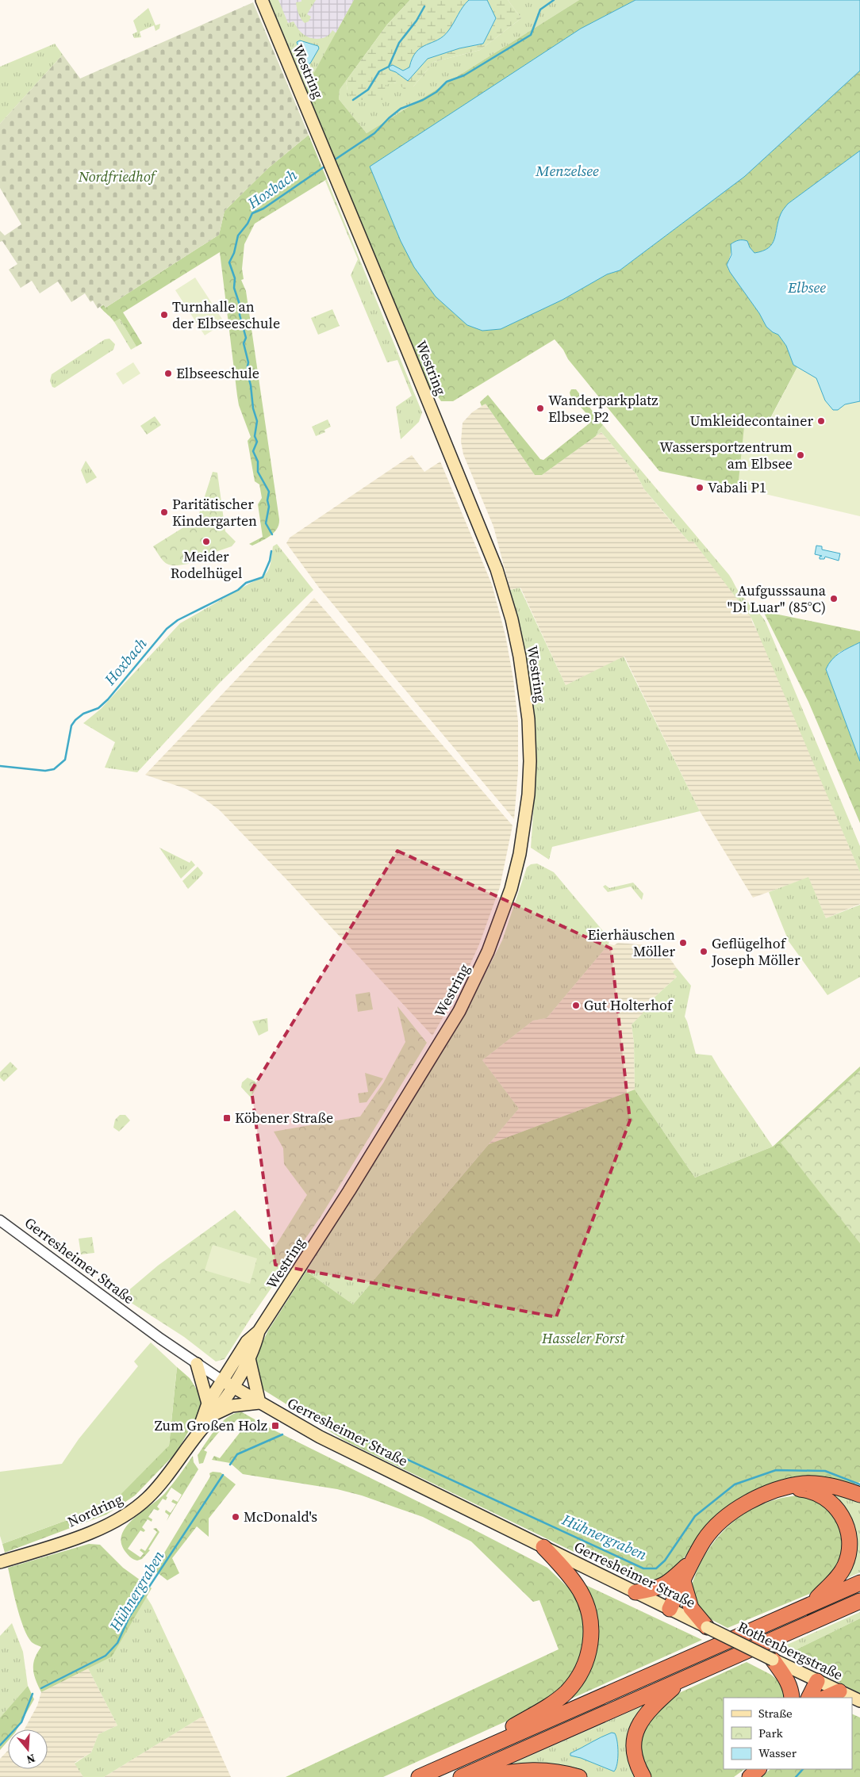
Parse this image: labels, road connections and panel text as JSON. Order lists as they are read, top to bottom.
{
  "streets": {
    "main road": [
      "Westring",
      "Gerresheimer Straße",
      "Nordring",
      "Rothenbergstraße"
    ]
  },
  "crossings": [
    ["Westring", "Gerresheimer Straße"],
    ["Westring", "Nordring"],
    ["Gerresheimer Straße", "Nordring"],
    ["Gerresheimer Straße", "Rothenbergstraße"]
  ],
  "water": [
    "Menzelsee",
    "Hoxbach",
    "Elbsee",
    "Hühnergraben"
  ],
  "parks": ["Nordfriedhof", "Hasseler Forst"],
  "places": {
    "other": [
      "Turnhalle an der Elbseeschule",
      "Elbseeschule",
      "Wanderparkplatz Elbsee P2",
      "Umkleidecontainer",
      "Wassersportzentrum am Elbsee",
      "Vabali P1",
      "Paritätischer Kindergarten",
      "Meider Rodelhügel",
      "Aufgusssauna \"Di Luar\" (85°C)",
      "Eierhäuschen Möller",
      "Geflügelhof Joseph Möller",
      "Gut Holterhof",
      "McDonald's"
    ],
    "transit": ["Köbener Straße", "Zum Großen Holz"]
  },
  "legend": ["Straße", "Park", "Wasser"],
  "north": "bottom"
}
